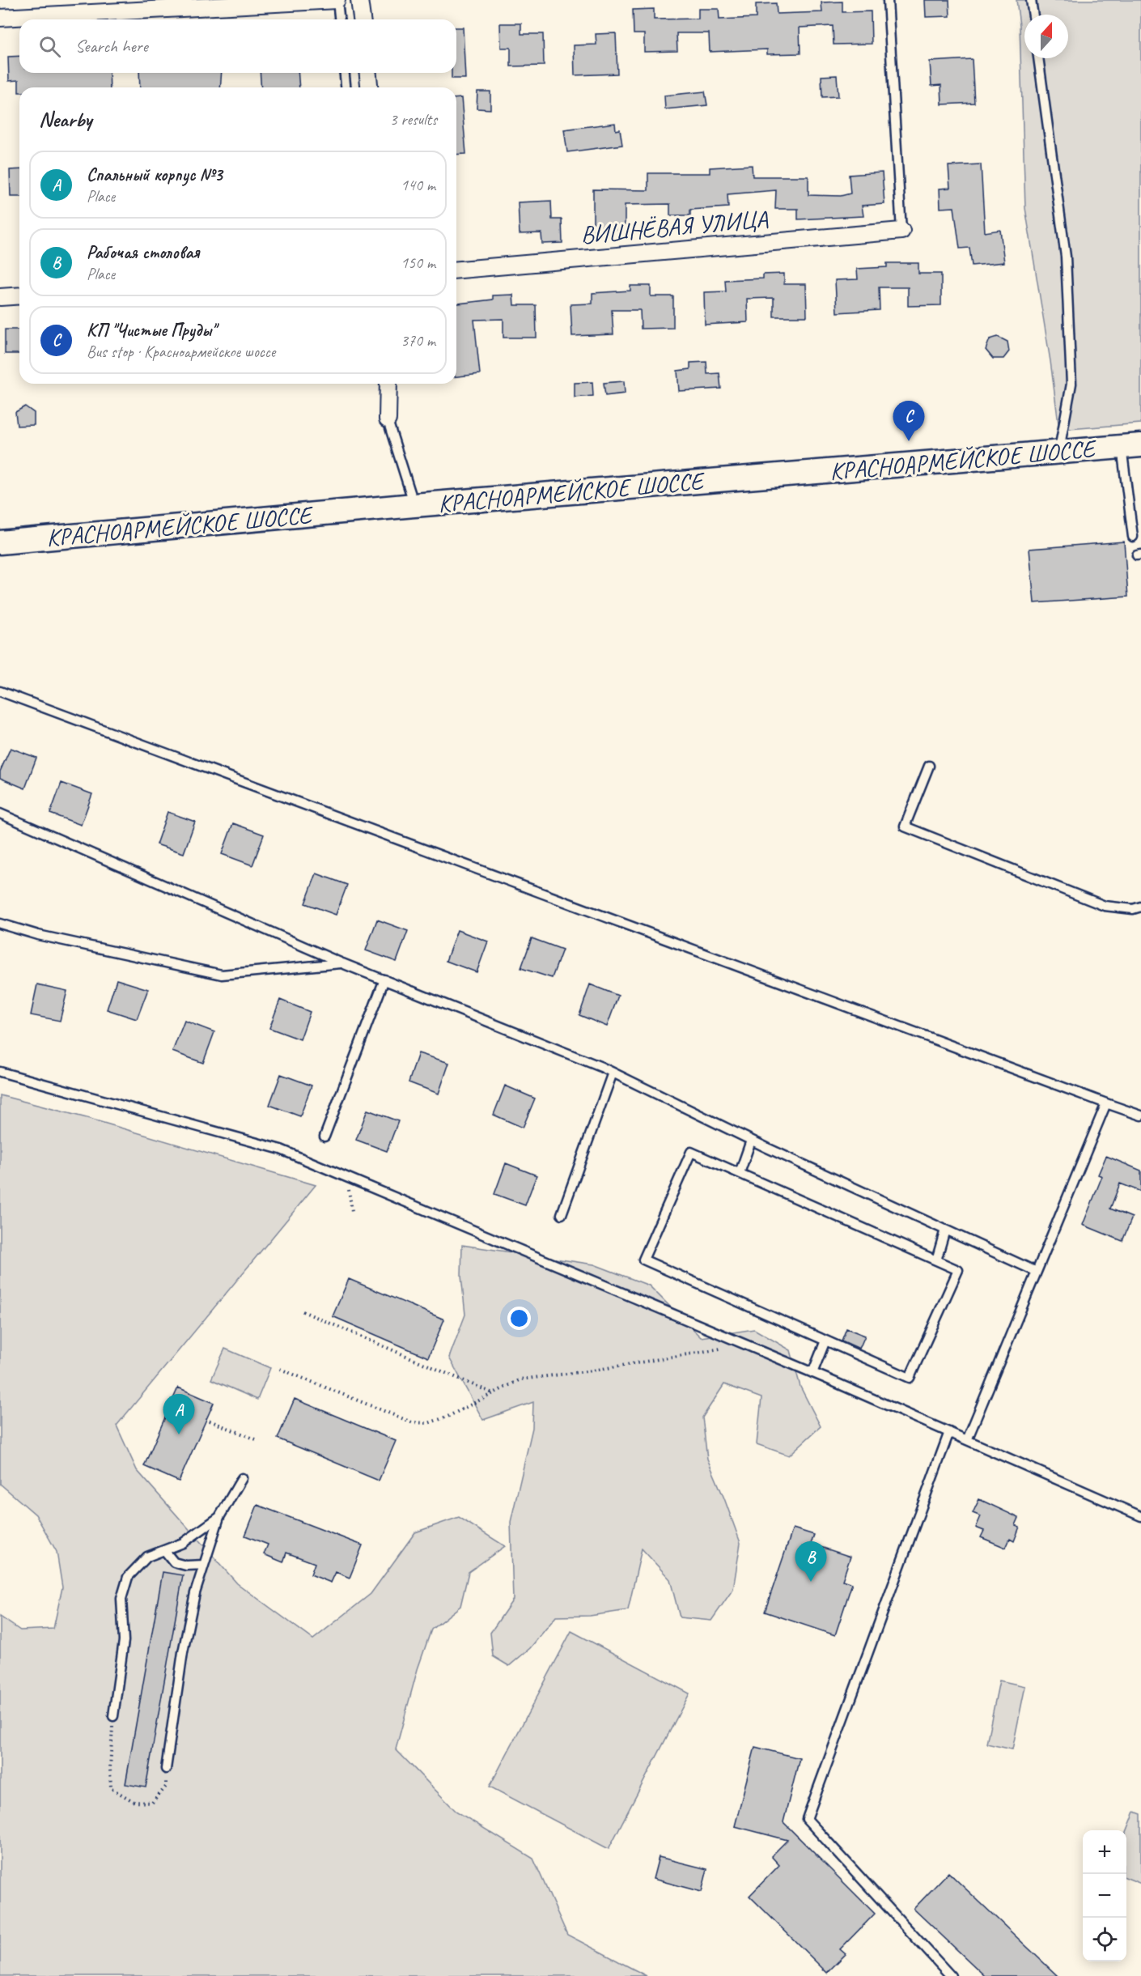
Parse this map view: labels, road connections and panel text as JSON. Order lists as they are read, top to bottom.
{
  "streets": {
    "main road": ["КРАСНОАРМЕЙСКОЕ ШОССЕ"],
    "street": ["ВИШНЁВАЯ УЛИЦА"]
  },
  "north": "top",
  "page": {
    "search": "Search here",
    "heading": ["Nearby", "3 results"],
    "list": [
      {
        "mark": "A",
        "name": "Спальный корпус №3",
        "note": "Place",
        "value": "140 m"
      },
      {
        "mark": "B",
        "name": "Рабочая столовая",
        "note": "Place",
        "value": "150 m"
      },
      {
        "mark": "C",
        "name": "КП \"Чистые Пруды\"",
        "note": "Bus stop · Красноармейское шоссе",
        "value": "370 m"
      }
    ],
    "pins": ["C", "A", "B"],
    "map_buttons": ["+", "−"]
  }
}
